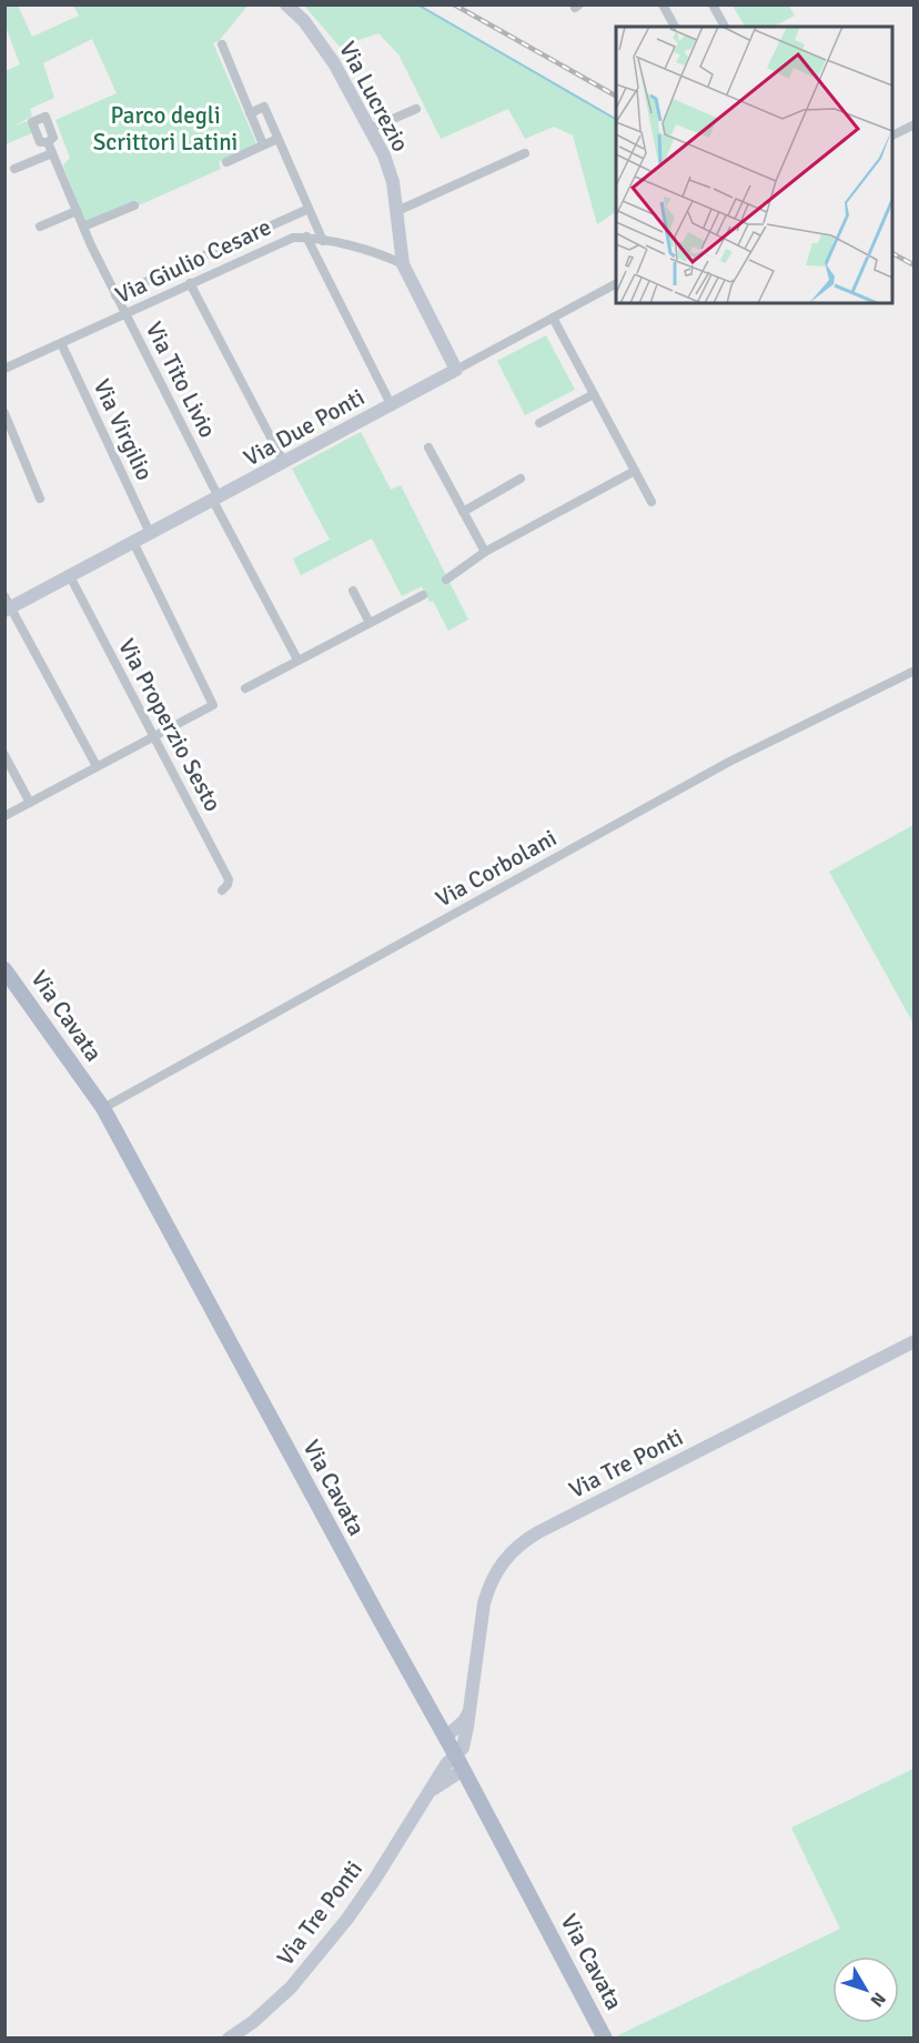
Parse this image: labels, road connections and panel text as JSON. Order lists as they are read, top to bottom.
{
  "streets": {
    "main road": ["Via Cavata"],
    "street": [
      "Via Lucrezio",
      "Via Giulio Cesare",
      "Via Tito Livio",
      "Via Due Ponti",
      "Via Virgilio",
      "Via Properzio Sesto",
      "Via Corbolani",
      "Via Tre Ponti"
    ]
  },
  "crossings": [
    ["Via Lucrezio", "Via Giulio Cesare"],
    ["Via Lucrezio", "Via Due Ponti"],
    ["Via Giulio Cesare", "Via Tito Livio"],
    ["Via Giulio Cesare", "Via Virgilio"],
    ["Via Tito Livio", "Via Due Ponti"],
    ["Via Due Ponti", "Via Virgilio"],
    ["Via Due Ponti", "Via Properzio Sesto"],
    ["Via Corbolani", "Via Cavata"],
    ["Via Cavata", "Via Tre Ponti"]
  ],
  "parks": ["Parco degli Scrittori Latini"],
  "north": "bottom right"
}
